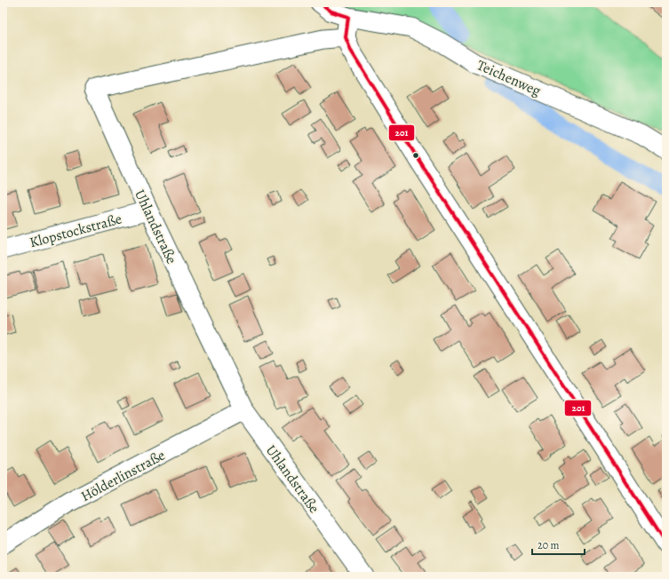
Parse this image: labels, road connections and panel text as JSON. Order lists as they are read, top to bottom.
{
  "streets": {
    "street": [
      "Teichenweg",
      "Uhlandstraße",
      "Klopstockstraße",
      "Hölderlinstraße"
    ]
  },
  "crossings": [
    ["Uhlandstraße", "Klopstockstraße"],
    ["Uhlandstraße", "Hölderlinstraße"]
  ],
  "lines": ["transit line 201"],
  "scale_bar": "20 m"
}
